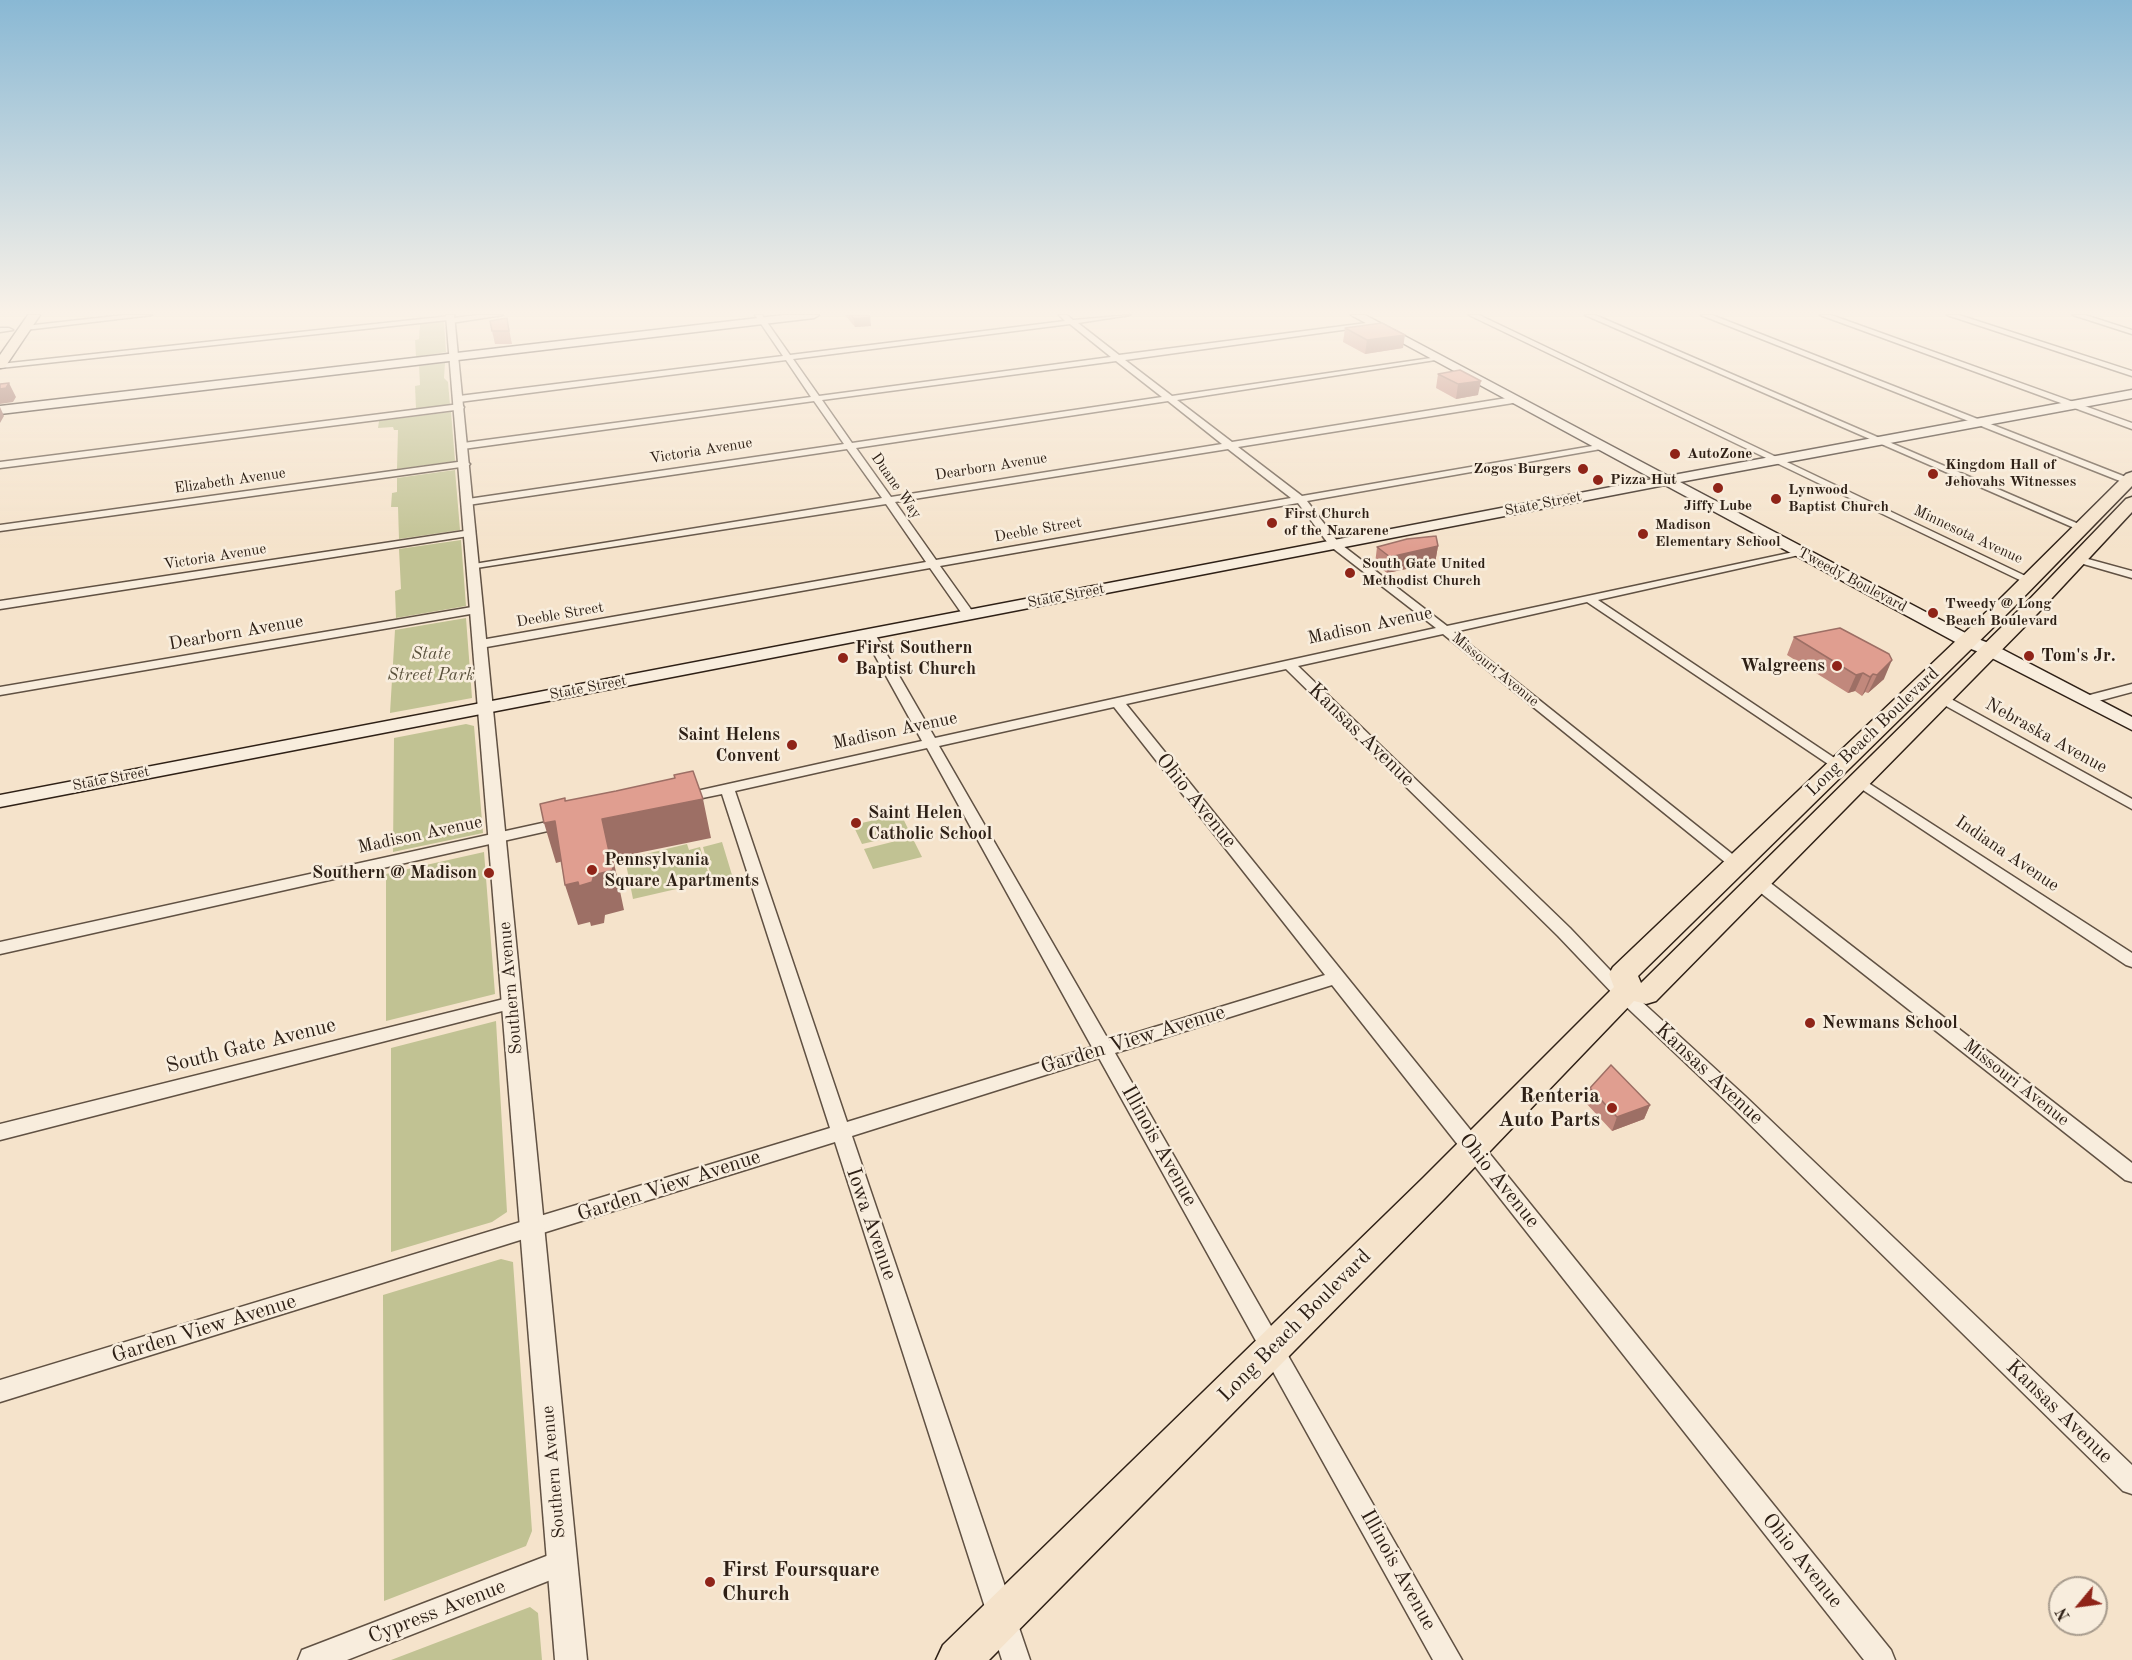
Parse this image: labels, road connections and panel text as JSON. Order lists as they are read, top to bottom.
{
  "streets": {
    "main road": ["State Street", "Tweedy Boulevard", "Long Beach Boulevard"],
    "street": [
      "Victoria Avenue",
      "Dearborn Avenue",
      "Elizabeth Avenue",
      "Duane Way",
      "Deeble Street",
      "Minnesota Avenue",
      "Madison Avenue",
      "Missouri Avenue",
      "Kansas Avenue",
      "Nebraska Avenue",
      "Ohio Avenue",
      "Indiana Avenue",
      "Southern Avenue",
      "Garden View Avenue",
      "South Gate Avenue",
      "Illinois Avenue",
      "Iowa Avenue",
      "Cypress Avenue"
    ]
  },
  "crossings": [
    ["Victoria Avenue", "Duane Way"],
    ["Victoria Avenue", "Missouri Avenue"],
    ["Victoria Avenue", "Southern Avenue"],
    ["Dearborn Avenue", "Duane Way"],
    ["Dearborn Avenue", "Tweedy Boulevard"],
    ["Dearborn Avenue", "Missouri Avenue"],
    ["Dearborn Avenue", "Southern Avenue"],
    ["Elizabeth Avenue", "Southern Avenue"],
    ["Duane Way", "State Street"],
    ["Duane Way", "Deeble Street"],
    ["State Street", "Minnesota Avenue"],
    ["State Street", "Tweedy Boulevard"],
    ["State Street", "Missouri Avenue"],
    ["State Street", "Southern Avenue"],
    ["State Street", "Illinois Avenue"],
    ["Deeble Street", "Tweedy Boulevard"],
    ["Deeble Street", "Missouri Avenue"],
    ["Deeble Street", "Southern Avenue"],
    ["Minnesota Avenue", "Long Beach Boulevard"],
    ["Tweedy Boulevard", "Madison Avenue"],
    ["Tweedy Boulevard", "Long Beach Boulevard"],
    ["Madison Avenue", "Missouri Avenue"],
    ["Madison Avenue", "Kansas Avenue"],
    ["Madison Avenue", "Ohio Avenue"],
    ["Madison Avenue", "Southern Avenue"],
    ["Madison Avenue", "Illinois Avenue"],
    ["Madison Avenue", "Iowa Avenue"],
    ["Missouri Avenue", "Long Beach Boulevard"],
    ["Long Beach Boulevard", "Kansas Avenue"],
    ["Long Beach Boulevard", "Nebraska Avenue"],
    ["Long Beach Boulevard", "Ohio Avenue"],
    ["Long Beach Boulevard", "Indiana Avenue"],
    ["Long Beach Boulevard", "Illinois Avenue"],
    ["Long Beach Boulevard", "Iowa Avenue"],
    ["Ohio Avenue", "Garden View Avenue"],
    ["Southern Avenue", "Garden View Avenue"],
    ["Southern Avenue", "South Gate Avenue"],
    ["Southern Avenue", "Cypress Avenue"],
    ["Garden View Avenue", "Illinois Avenue"],
    ["Garden View Avenue", "Iowa Avenue"]
  ],
  "parks": ["State Street Park"],
  "places": [
    "AutoZone",
    "Zogos Burgers",
    "Kingdom Hall of Jehovahs Witnesses",
    "Pizza Hut",
    "Jiffy Lube",
    "Lynwood Baptist Church",
    "First Church of the Nazarene",
    "Madison Elementary School",
    "South Gate United Methodist Church",
    "Tweedy @ Long Beach Boulevard",
    "Tom's Jr.",
    "First Southern Baptist Church",
    "Walgreens",
    "Saint Helens Convent",
    "Saint Helen Catholic School",
    "Pennsylvania Square Apartments",
    "Southern @ Madison",
    "Newmans School",
    "Renteria Auto Parts",
    "First Foursquare Church"
  ],
  "north": "bottom left"
}
